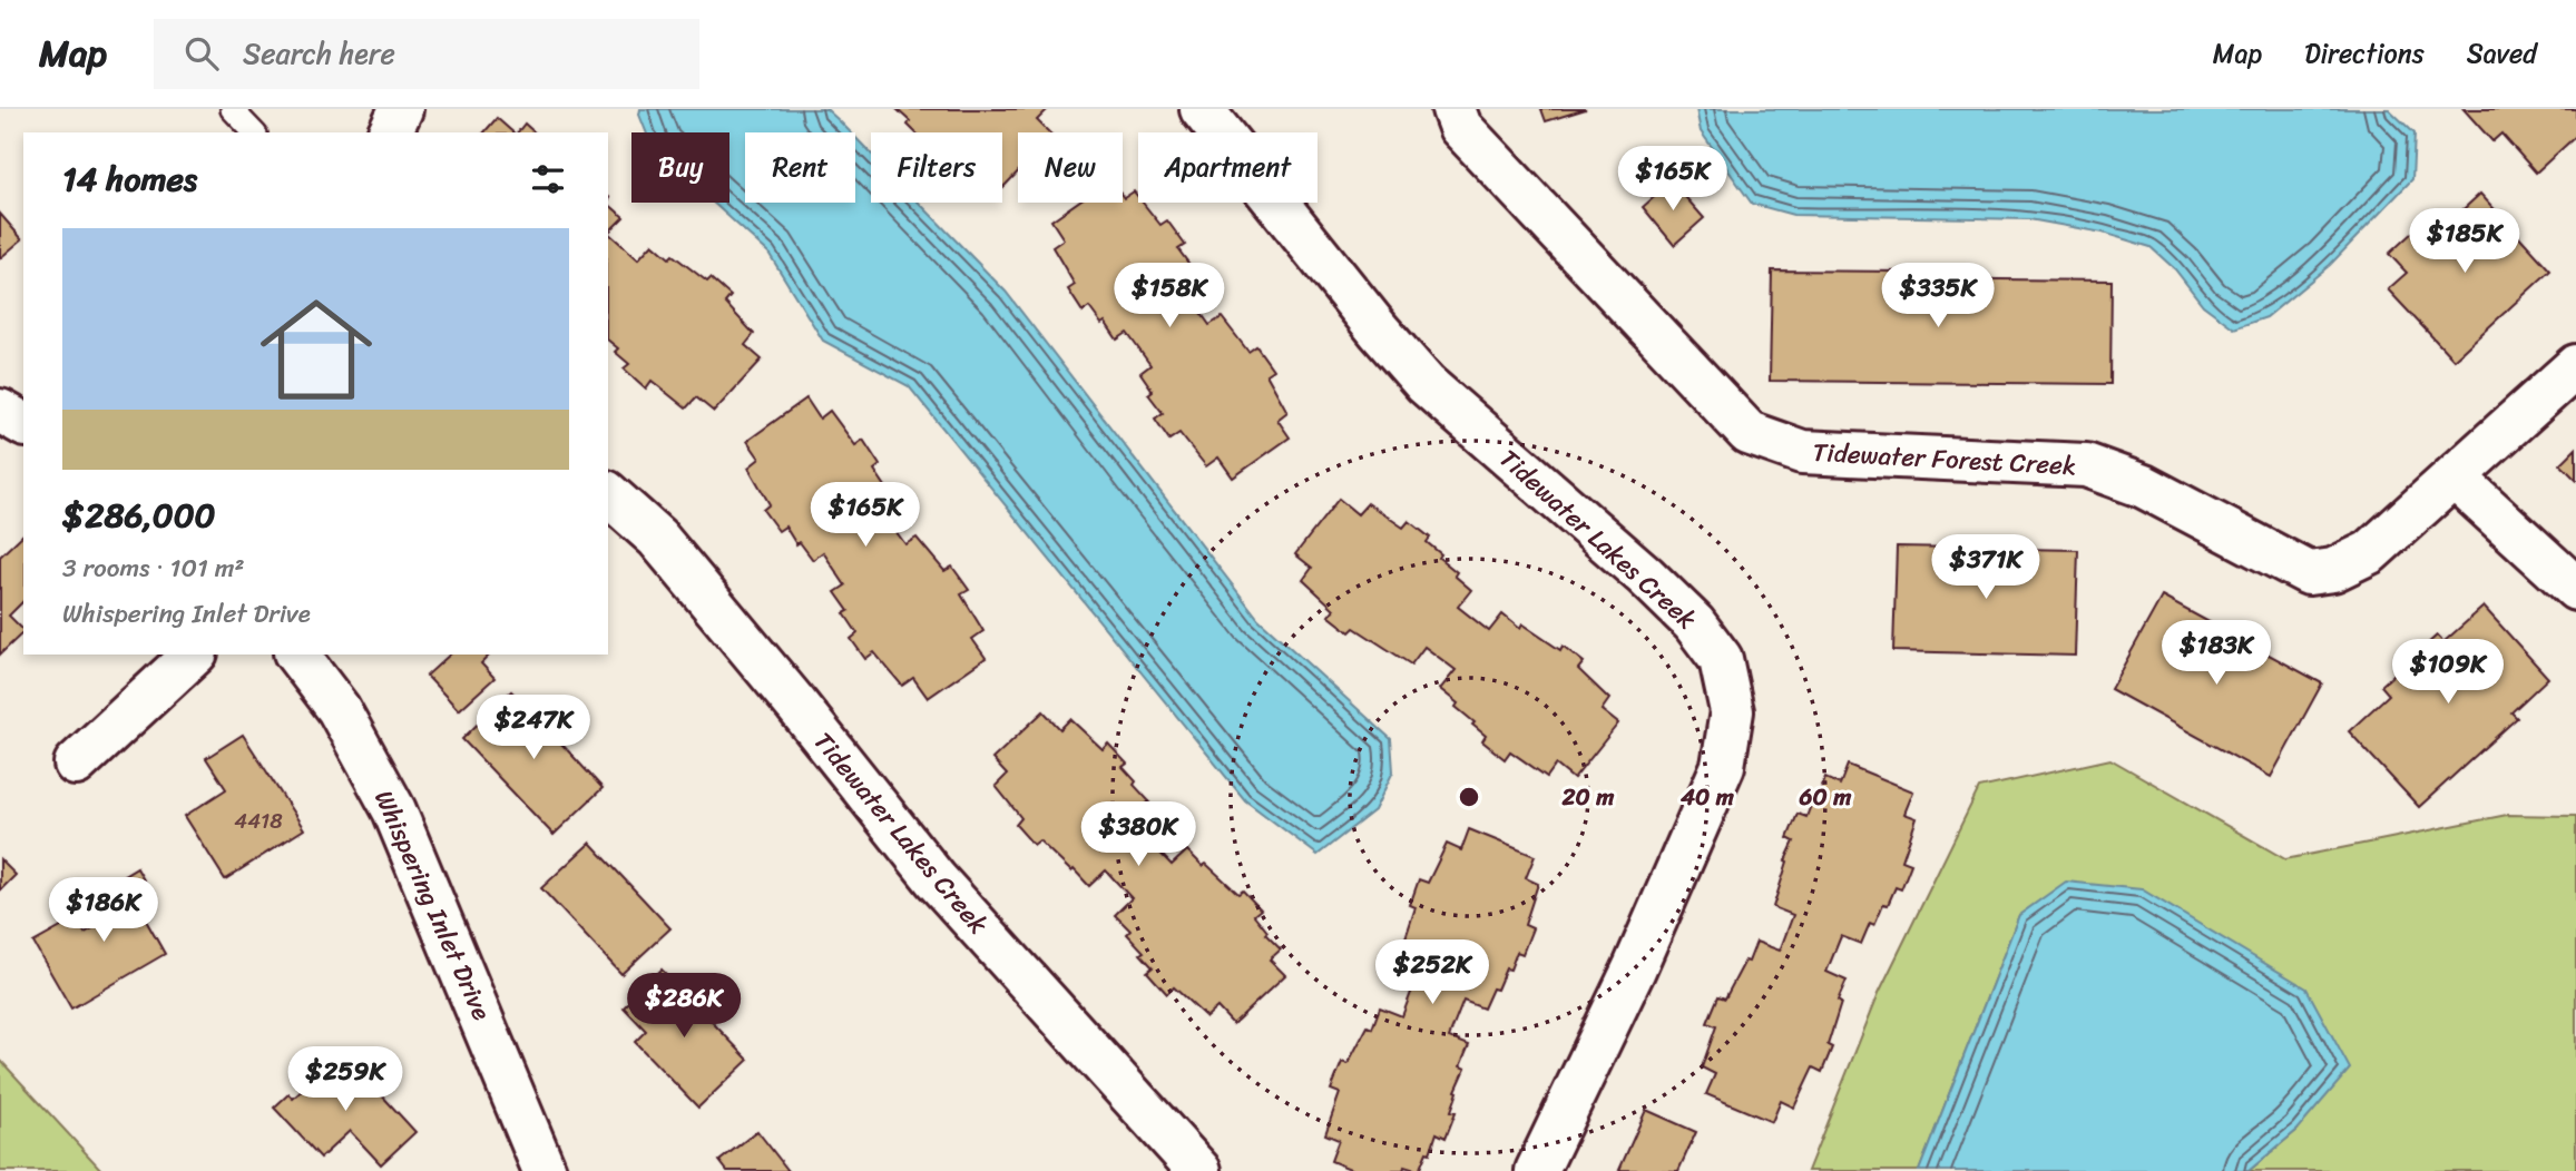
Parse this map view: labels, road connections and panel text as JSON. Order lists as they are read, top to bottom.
{
  "streets": {
    "street": ["Tidewater Forest Creek", "Tidewater Lakes Creek", "Whispering Inlet Drive"]
  },
  "house_numbers": ["4418"],
  "page": {
    "header": "Map",
    "search": "Search here",
    "nav": ["Map", "Directions", "Saved"],
    "chip": [
      "Buy",
      "Rent",
      "Filters",
      "New",
      "Apartment"
    ],
    "heading": "14 homes",
    "price": [
      "$165K",
      "$185K",
      "$158K",
      "$335K",
      "$165K",
      "$371K",
      "$183K",
      "$109K",
      "$247K",
      "$380K",
      "$186K",
      "$252K",
      "$286K",
      "$259K"
    ],
    "list": [
      {
        "name": "$286,000",
        "note": "3 rooms · 101 m² · Whispering Inlet Drive"
      }
    ]
  },
  "rings": ["20 m", "40 m", "60 m"]
}
